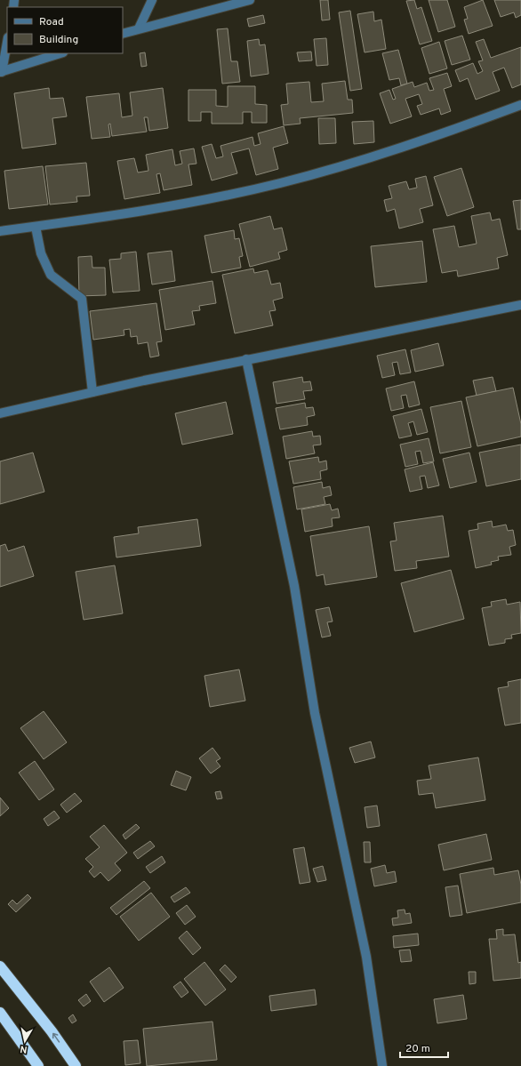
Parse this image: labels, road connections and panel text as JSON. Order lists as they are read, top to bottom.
{
  "legend": ["Road", "Building"],
  "scale_bar": "20 m",
  "north": "bottom"
}
